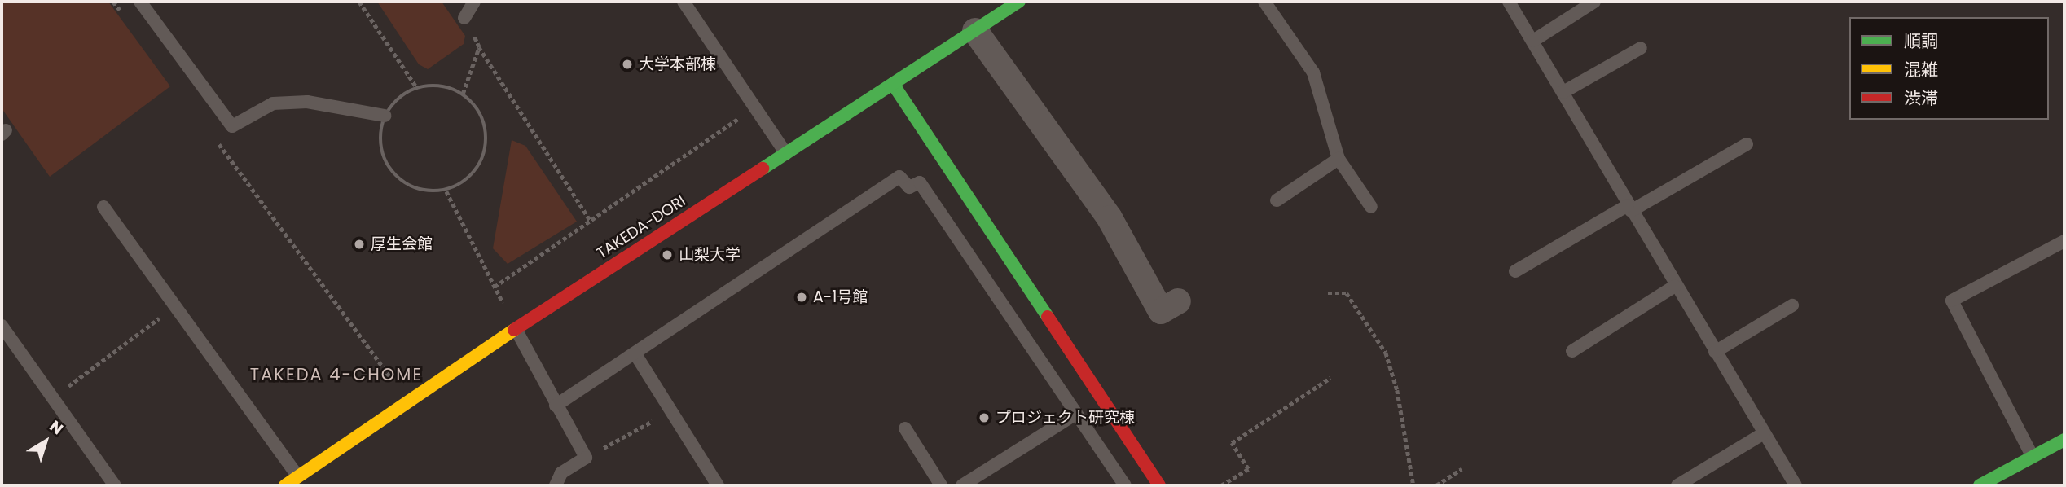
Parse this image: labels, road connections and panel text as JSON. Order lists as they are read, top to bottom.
{
  "streets": {
    "main road": ["TAKEDA-DORI"]
  },
  "districts": ["TAKEDA 4-CHOME"],
  "places": [
    "大学本部棟",
    "厚生会館",
    "山梨大学",
    "A-1号館",
    "プロジェクト研究棟"
  ],
  "legend": ["順調", "混雑", "渋滞"],
  "north": "top right"
}
